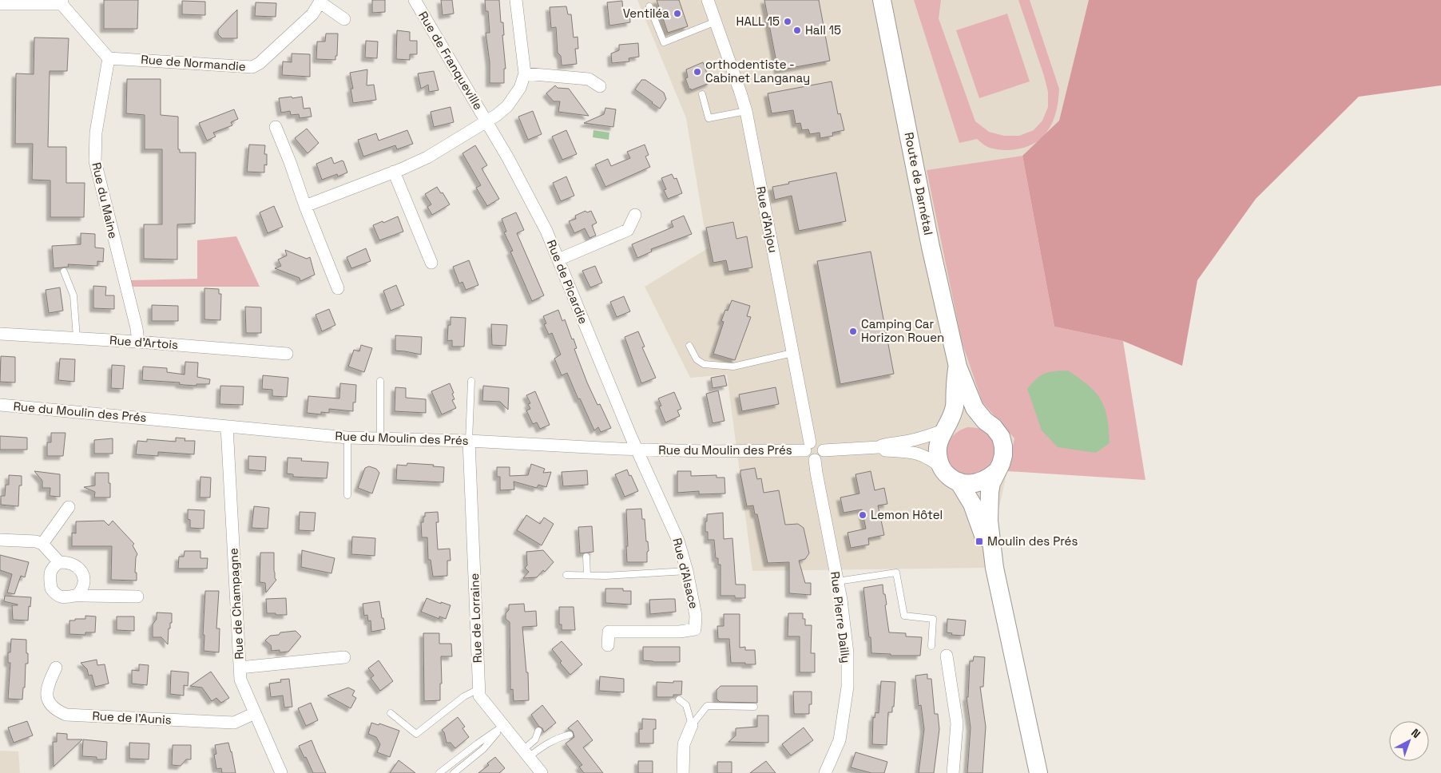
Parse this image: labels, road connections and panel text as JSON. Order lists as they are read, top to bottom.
{
  "streets": {
    "main road": ["Route de Darnétal"],
    "street": [
      "Rue de Franqueville",
      "Rue de Normandie",
      "Rue du Maine",
      "Rue d'Anjou",
      "Rue de Picardie",
      "Rue d'Artois",
      "Rue du Moulin des Prés",
      "Rue d'Alsace",
      "Rue de Champagne",
      "Rue Pierre Dailly",
      "Rue de Lorraine",
      "Rue de l'Aunis"
    ]
  },
  "crossings": [
    ["Rue de Franqueville", "Rue de Picardie"],
    ["Rue de Normandie", "Rue du Maine"],
    ["Rue du Maine", "Rue d'Artois"],
    ["Rue d'Anjou", "Rue du Moulin des Prés"],
    ["Rue d'Anjou", "Rue Pierre Dailly"],
    ["Rue de Picardie", "Rue du Moulin des Prés"],
    ["Rue de Picardie", "Rue d'Alsace"],
    ["Rue du Moulin des Prés", "Rue d'Alsace"],
    ["Rue du Moulin des Prés", "Rue de Champagne"],
    ["Rue du Moulin des Prés", "Rue Pierre Dailly"],
    ["Rue du Moulin des Prés", "Rue de Lorraine"],
    ["Rue de Champagne", "Rue de l'Aunis"]
  ],
  "places": {
    "other": [
      "Ventiléa",
      "HALL 15",
      "Hall 15",
      "orthodentiste - Cabinet Langanay",
      "Camping Car Horizon Rouen",
      "Lemon Hôtel"
    ],
    "transit": ["Moulin des Prés"]
  },
  "north": "top right"
}
